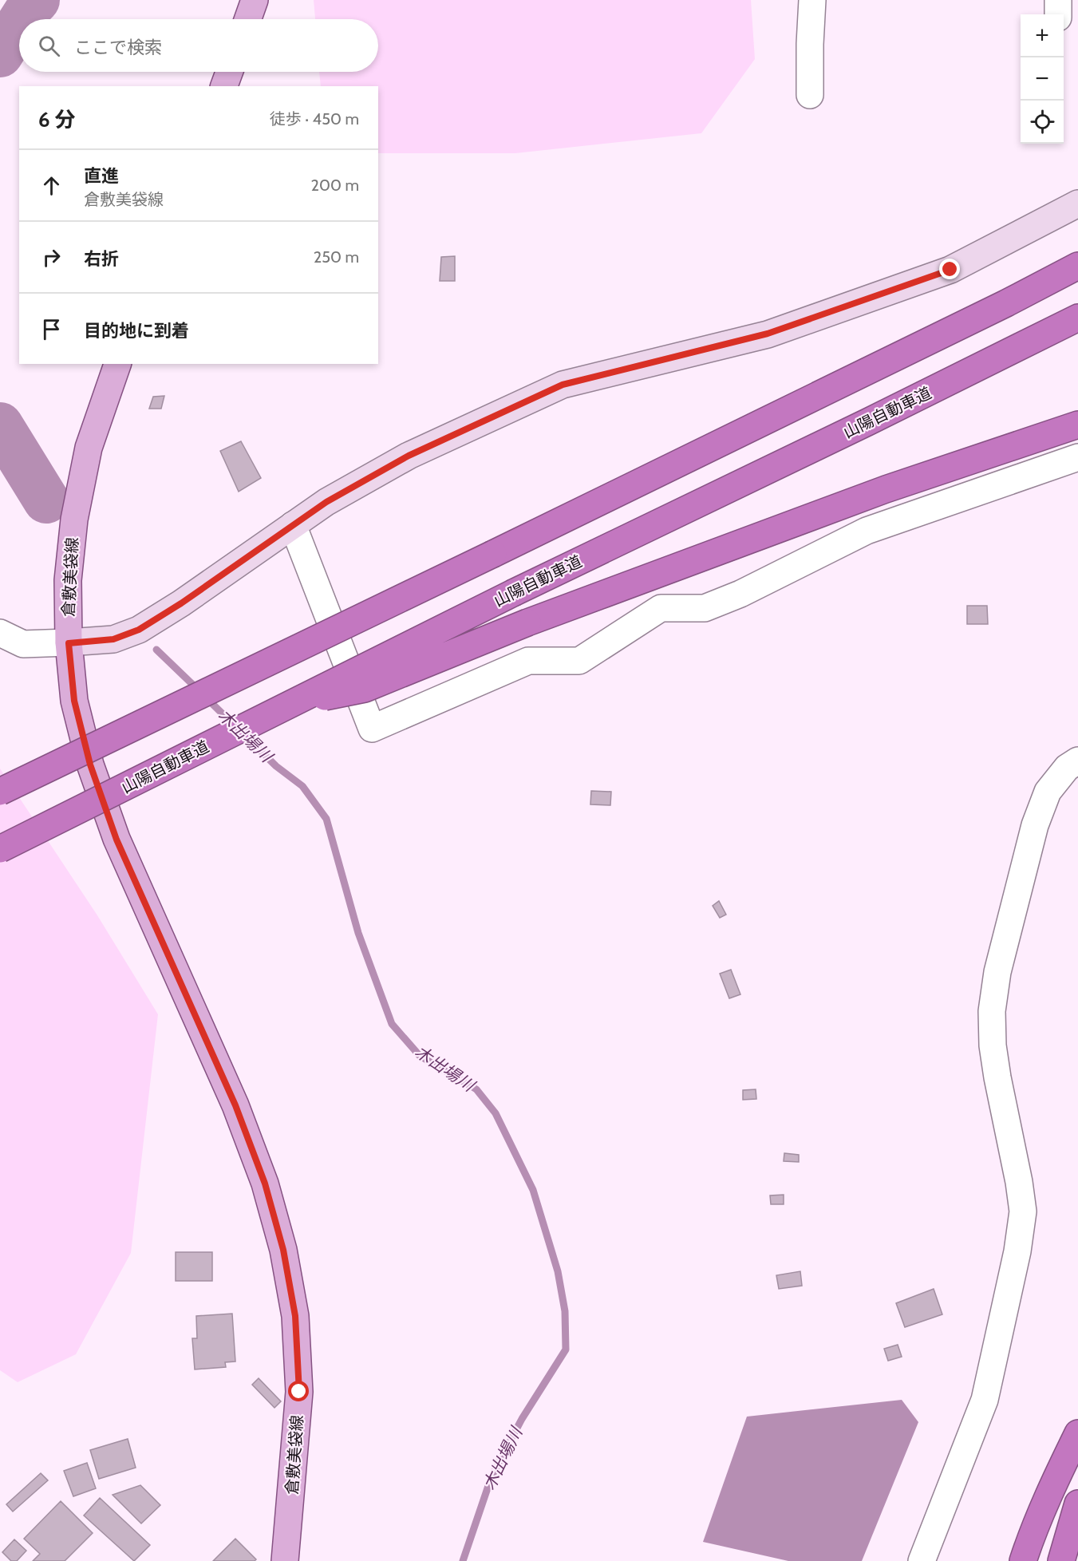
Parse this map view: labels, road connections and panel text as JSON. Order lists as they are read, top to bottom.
{
  "streets": {
    "highway": ["山陽自動車道"],
    "main road": ["倉敷美袋線"]
  },
  "water": ["木出場川"],
  "page": {
    "map_buttons": ["+", "−"],
    "search": "ここで検索",
    "heading": ["6 分", "徒歩 · 450 m"],
    "list": [
      ["直進", "倉敷美袋線", "200 m"],
      ["右折", "250 m"],
      "目的地に到着"
    ]
  }
}
